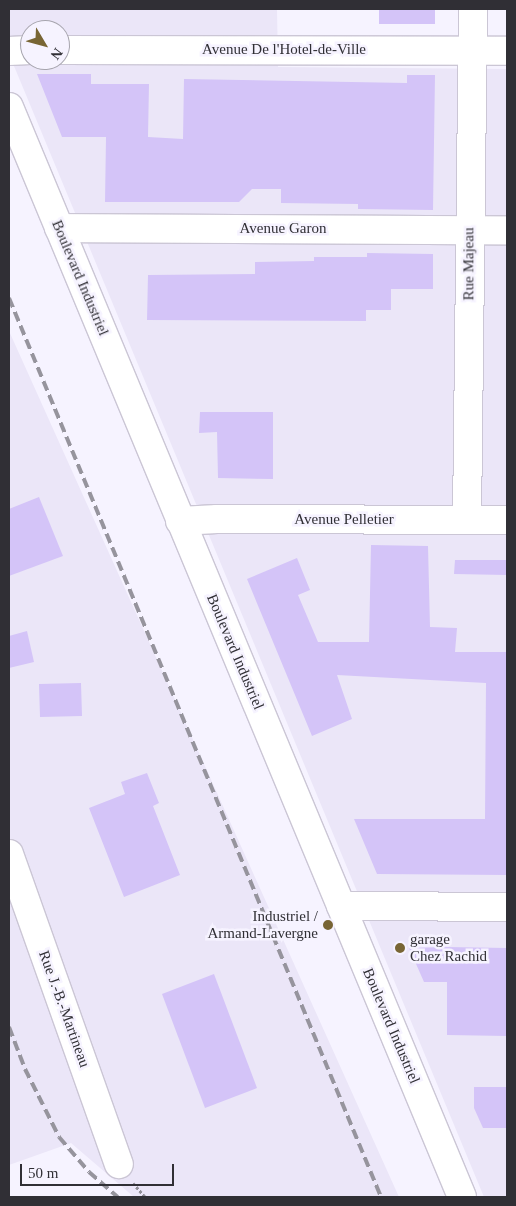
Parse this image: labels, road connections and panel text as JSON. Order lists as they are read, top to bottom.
{
  "streets": {
    "street": [
      "Avenue De l'Hotel-de-Ville",
      "Avenue Garon",
      "Rue Majeau",
      "Boulevard Industriel",
      "Avenue Pelletier",
      "Rue J.-B.-Martineau"
    ]
  },
  "crossings": [
    ["Avenue De l'Hotel-de-Ville", "Rue Majeau"],
    ["Avenue Garon", "Rue Majeau"],
    ["Avenue Garon", "Boulevard Industriel"],
    ["Rue Majeau", "Avenue Pelletier"],
    ["Boulevard Industriel", "Avenue Pelletier"]
  ],
  "places": ["Industriel / Armand-Lavergne", "garage Chez Rachid"],
  "scale_bar": "50 m",
  "north": "bottom right"
}
